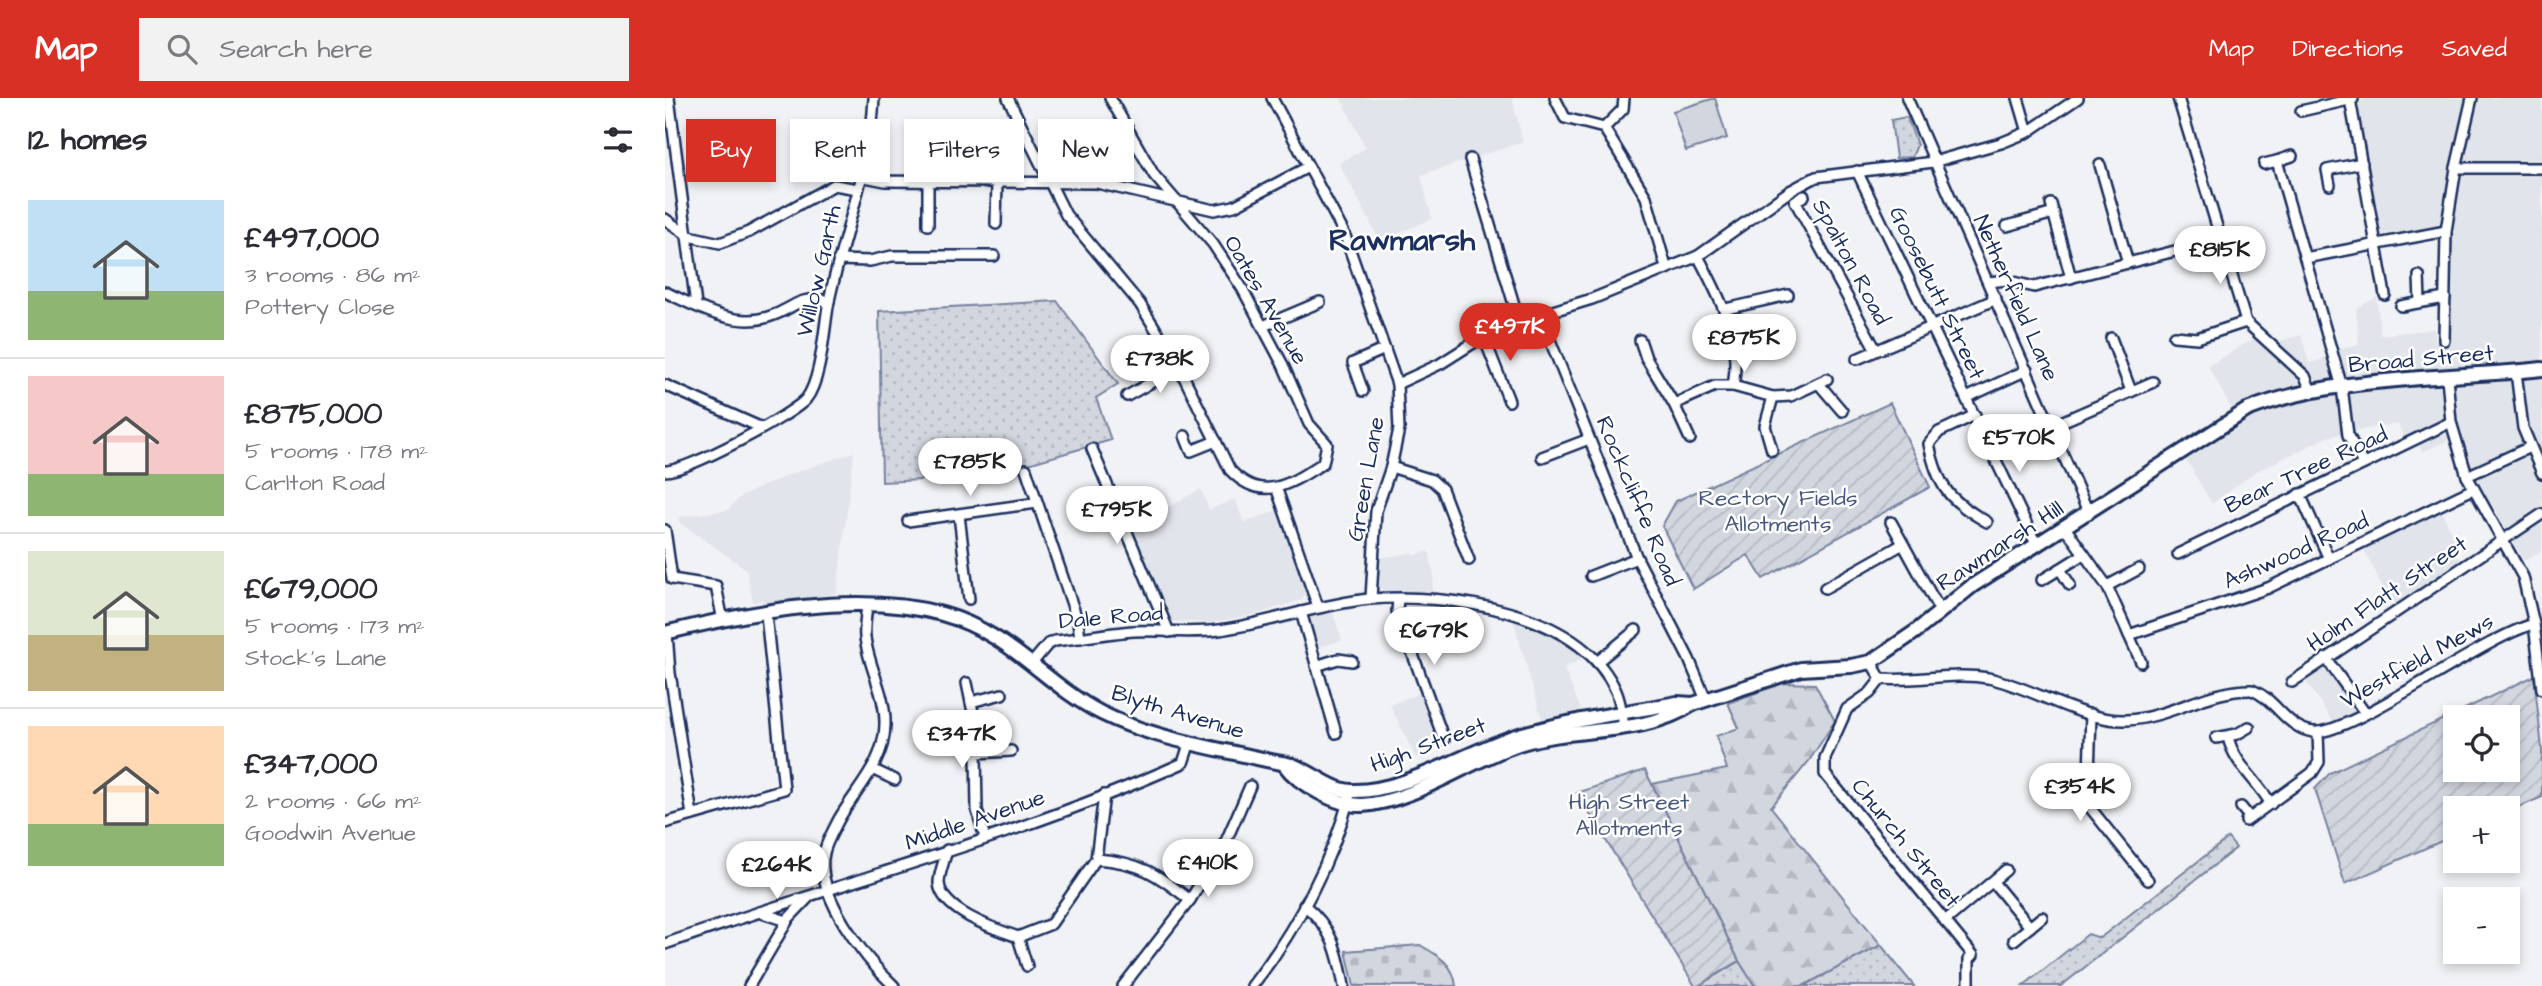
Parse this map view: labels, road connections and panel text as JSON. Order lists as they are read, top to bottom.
{
  "streets": {
    "main road": [
      "Broad Street",
      "Rawmarsh Hill",
      "Blyth Avenue",
      "High Street"
    ],
    "street": [
      "Spalton Road",
      "Willow Garth",
      "Goosebutt Street",
      "Netherfield Lane",
      "Oates Avenue",
      "Bear Tree Road",
      "Green Lane",
      "Rockcliffe Road",
      "Ashwood Road",
      "Holm Flatt Street",
      "Dale Road",
      "Westfield Mews",
      "Middle Avenue",
      "Church Street"
    ]
  },
  "crossings": [
    ["Goosebutt Street", "Rawmarsh Hill"],
    ["Netherfield Lane", "Rawmarsh Hill"],
    ["Broad Street", "Rawmarsh Hill"],
    ["Green Lane", "Dale Road"],
    ["Rockcliffe Road", "High Street"],
    ["Rawmarsh Hill", "High Street"],
    ["Dale Road", "Blyth Avenue"],
    ["Blyth Avenue", "High Street"],
    ["Blyth Avenue", "Middle Avenue"]
  ],
  "districts": ["Rawmarsh"],
  "parks": ["Rectory Fields Allotments", "High Street Allotments"],
  "page": {
    "header": "Map",
    "search": "Search here",
    "nav": ["Map", "Directions", "Saved"],
    "heading": "12 homes",
    "chip": [
      "Buy",
      "Rent",
      "Filters",
      "New"
    ],
    "list": [
      {
        "name": "£497,000",
        "note": "3 rooms · 86 m² · Pottery Close"
      },
      {
        "name": "£875,000",
        "note": "5 rooms · 178 m² · Carlton Road"
      },
      {
        "name": "£679,000",
        "note": "5 rooms · 173 m² · Stock's Lane"
      },
      {
        "name": "£347,000",
        "note": "2 rooms · 66 m² · Goodwin Avenue"
      }
    ],
    "price": [
      "£815K",
      "£497K",
      "£875K",
      "£738K",
      "£570K",
      "£785K",
      "£795K",
      "£679K",
      "£347K",
      "£354K",
      "£410K",
      "£264K"
    ],
    "map_buttons": ["+", "−"]
  }
}
